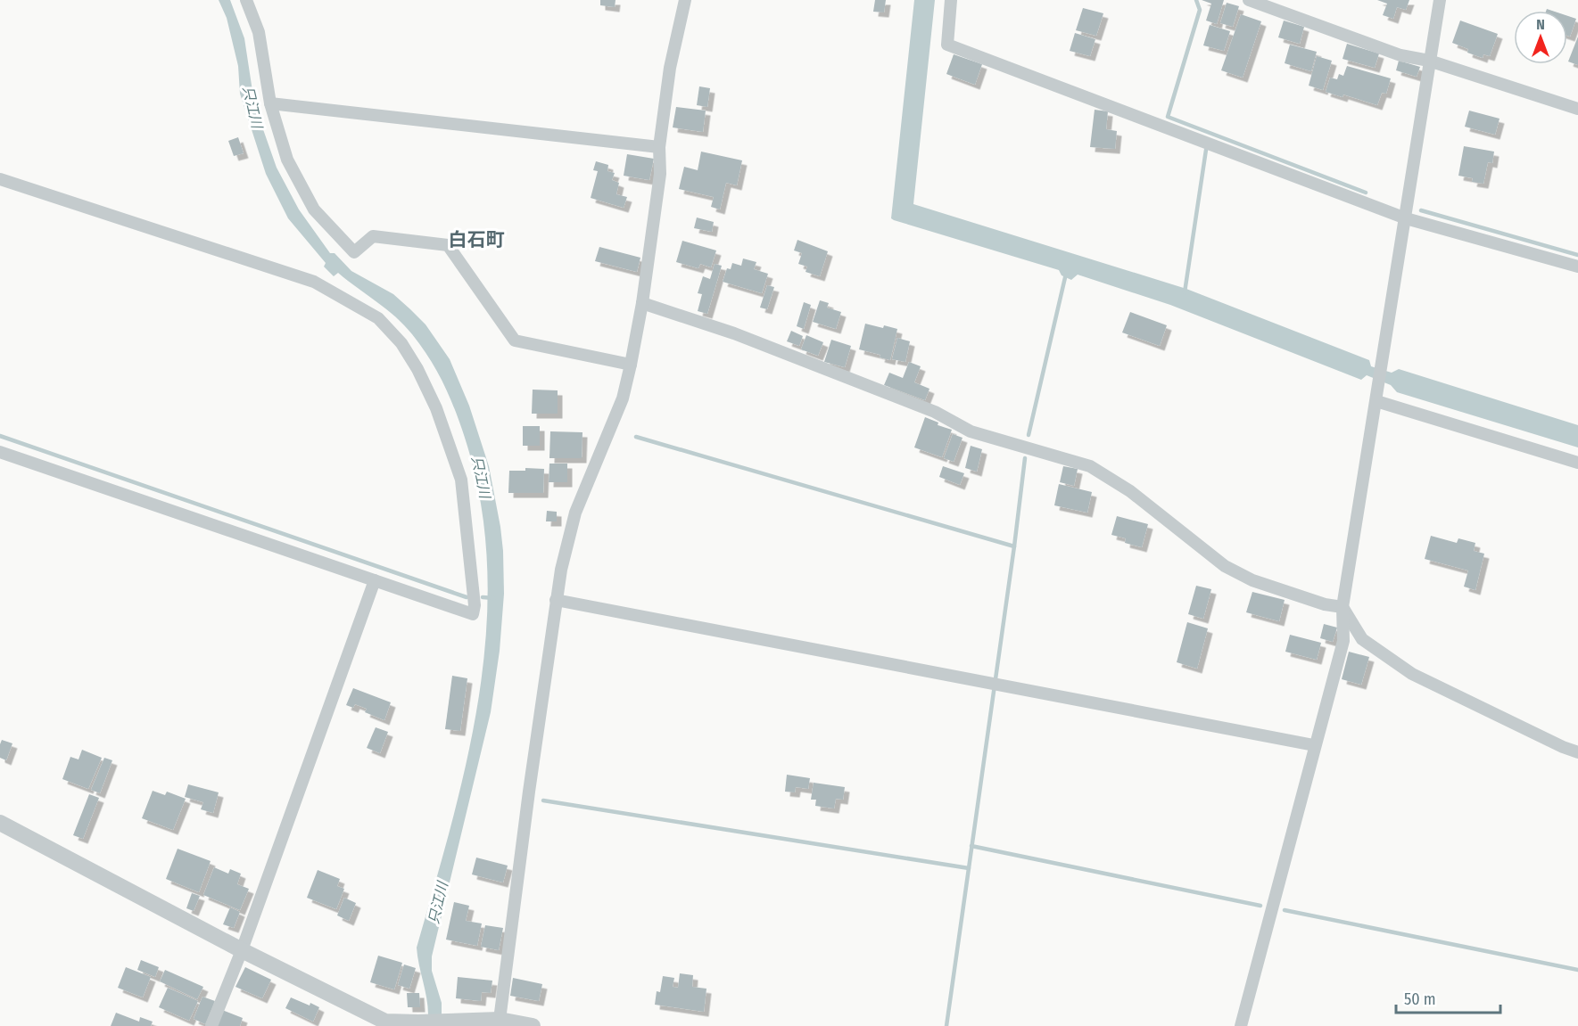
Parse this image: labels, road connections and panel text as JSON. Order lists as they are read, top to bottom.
{
  "districts": ["白石町"],
  "water": ["只江川"],
  "scale_bar": "50 m",
  "north": "top"
}
